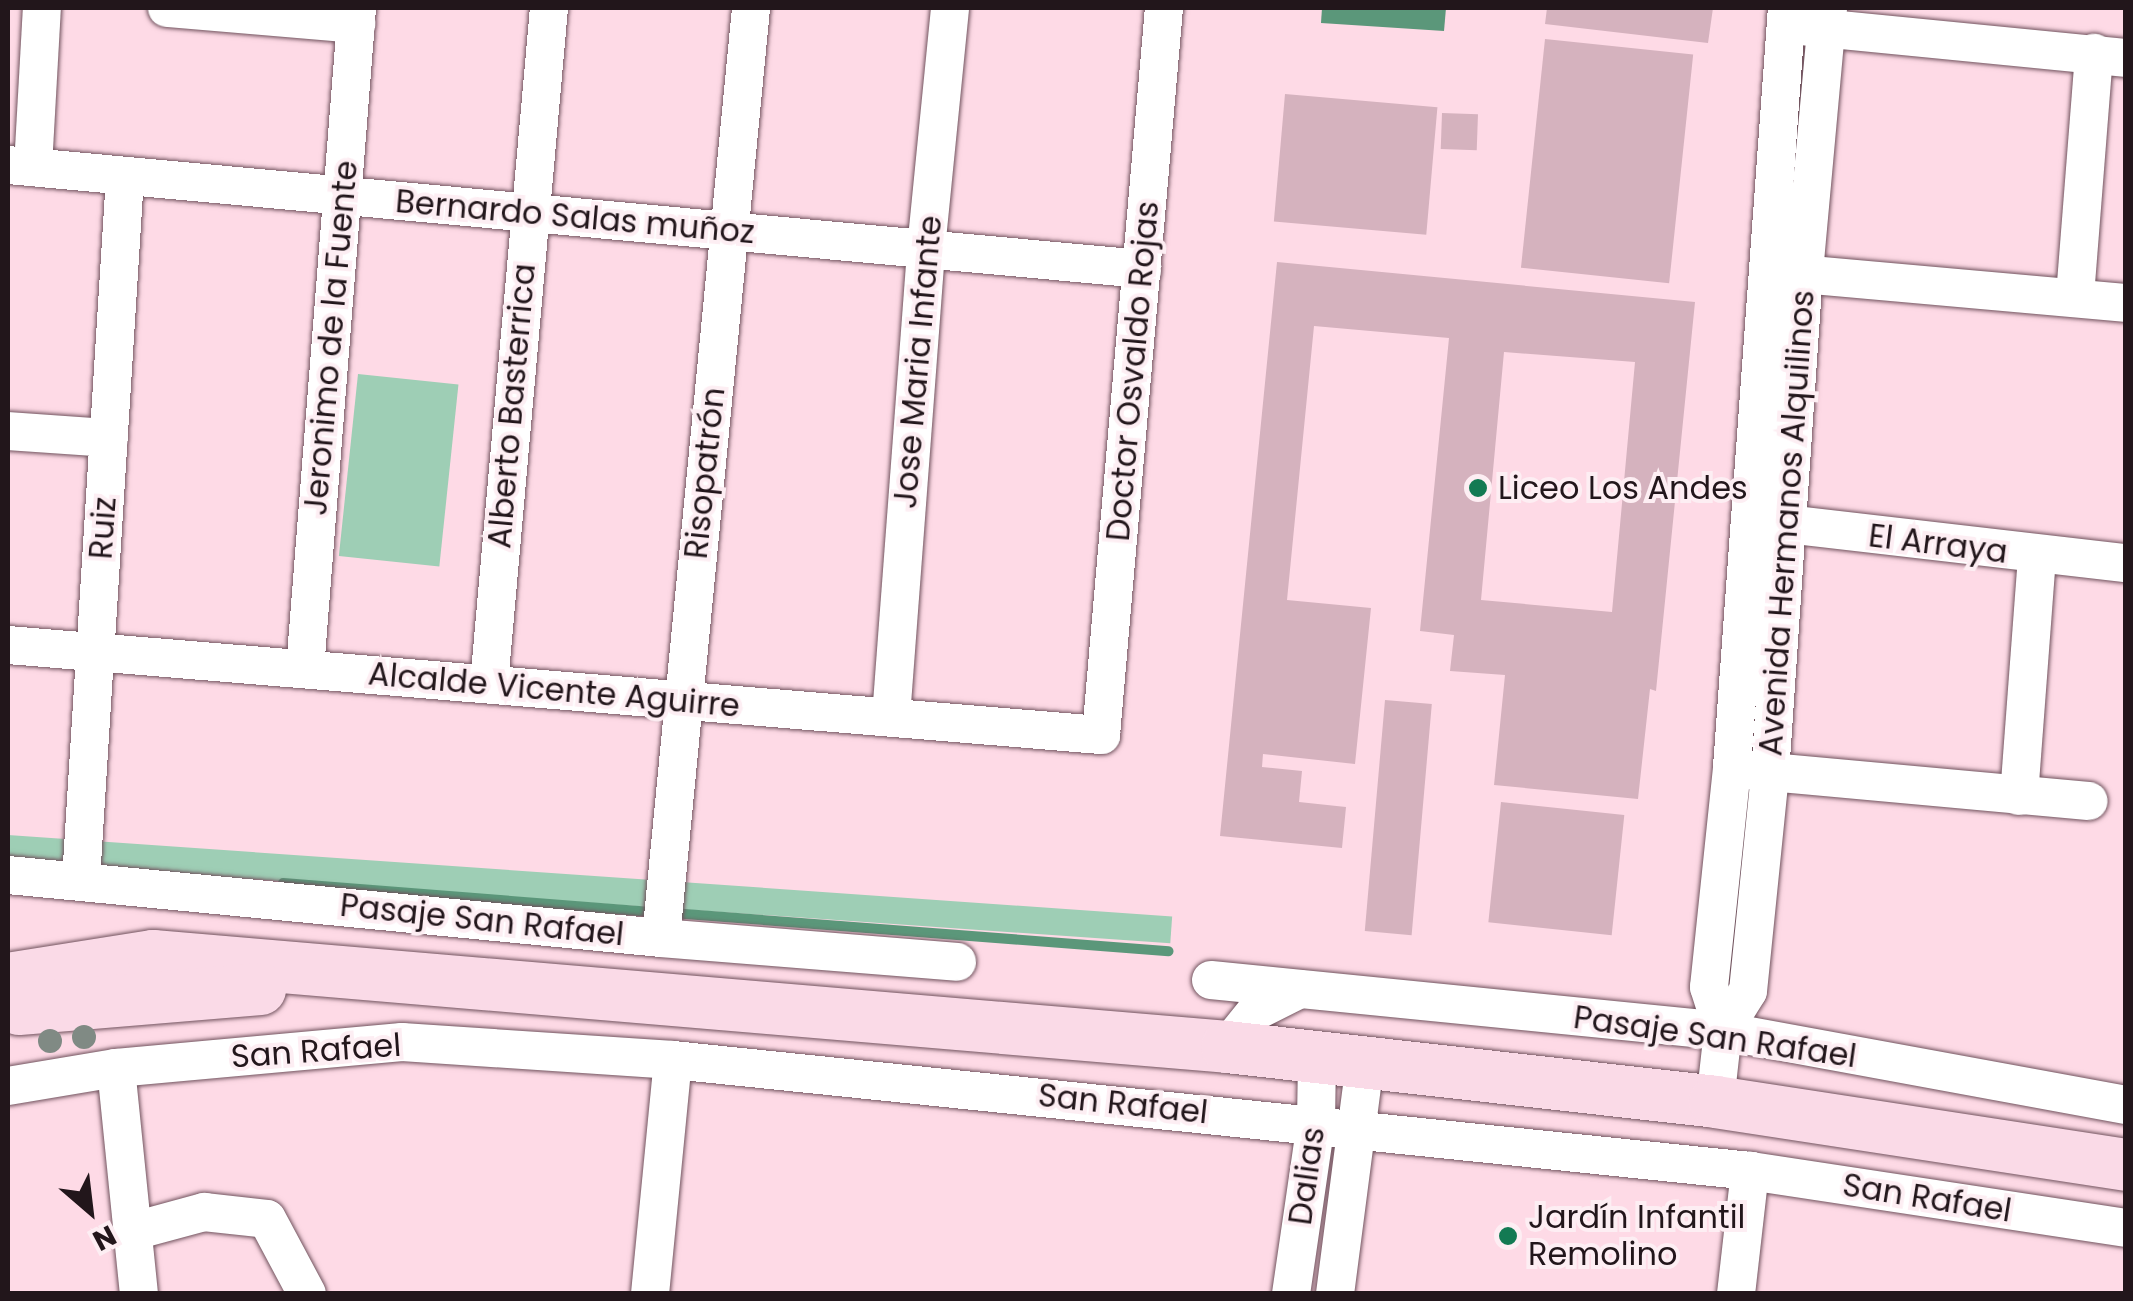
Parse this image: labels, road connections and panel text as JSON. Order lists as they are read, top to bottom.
{
  "streets": {
    "main road": ["San Rafael"],
    "street": [
      "Bernardo Salas muñoz",
      "Jeronimo de la Fuente",
      "Jose Maria Infante",
      "Doctor Osvaldo Rojas",
      "Alberto Basterrica",
      "Risopatrón",
      "Avenida Hermanos Alquilinos",
      "Ruiz",
      "El Arraya",
      "Alcalde Vicente Aguirre",
      "Pasaje San Rafael",
      "Dalias"
    ]
  },
  "crossings": [
    ["Bernardo Salas muñoz", "Jeronimo de la Fuente"],
    ["Bernardo Salas muñoz", "Jose Maria Infante"],
    ["Bernardo Salas muñoz", "Doctor Osvaldo Rojas"],
    ["Bernardo Salas muñoz", "Alberto Basterrica"],
    ["Bernardo Salas muñoz", "Risopatrón"],
    ["Bernardo Salas muñoz", "Ruiz"],
    ["Jeronimo de la Fuente", "Alcalde Vicente Aguirre"],
    ["Jose Maria Infante", "Alcalde Vicente Aguirre"],
    ["Doctor Osvaldo Rojas", "Alcalde Vicente Aguirre"],
    ["Alberto Basterrica", "Alcalde Vicente Aguirre"],
    ["Risopatrón", "Alcalde Vicente Aguirre"],
    ["Risopatrón", "Pasaje San Rafael"],
    ["Avenida Hermanos Alquilinos", "El Arraya"],
    ["Avenida Hermanos Alquilinos", "Pasaje San Rafael"],
    ["Avenida Hermanos Alquilinos", "San Rafael"],
    ["Ruiz", "Alcalde Vicente Aguirre"],
    ["Ruiz", "Pasaje San Rafael"],
    ["San Rafael", "Dalias"]
  ],
  "places": ["Liceo Los Andes", "Jardín Infantil Remolino"],
  "north": "bottom right"
}
